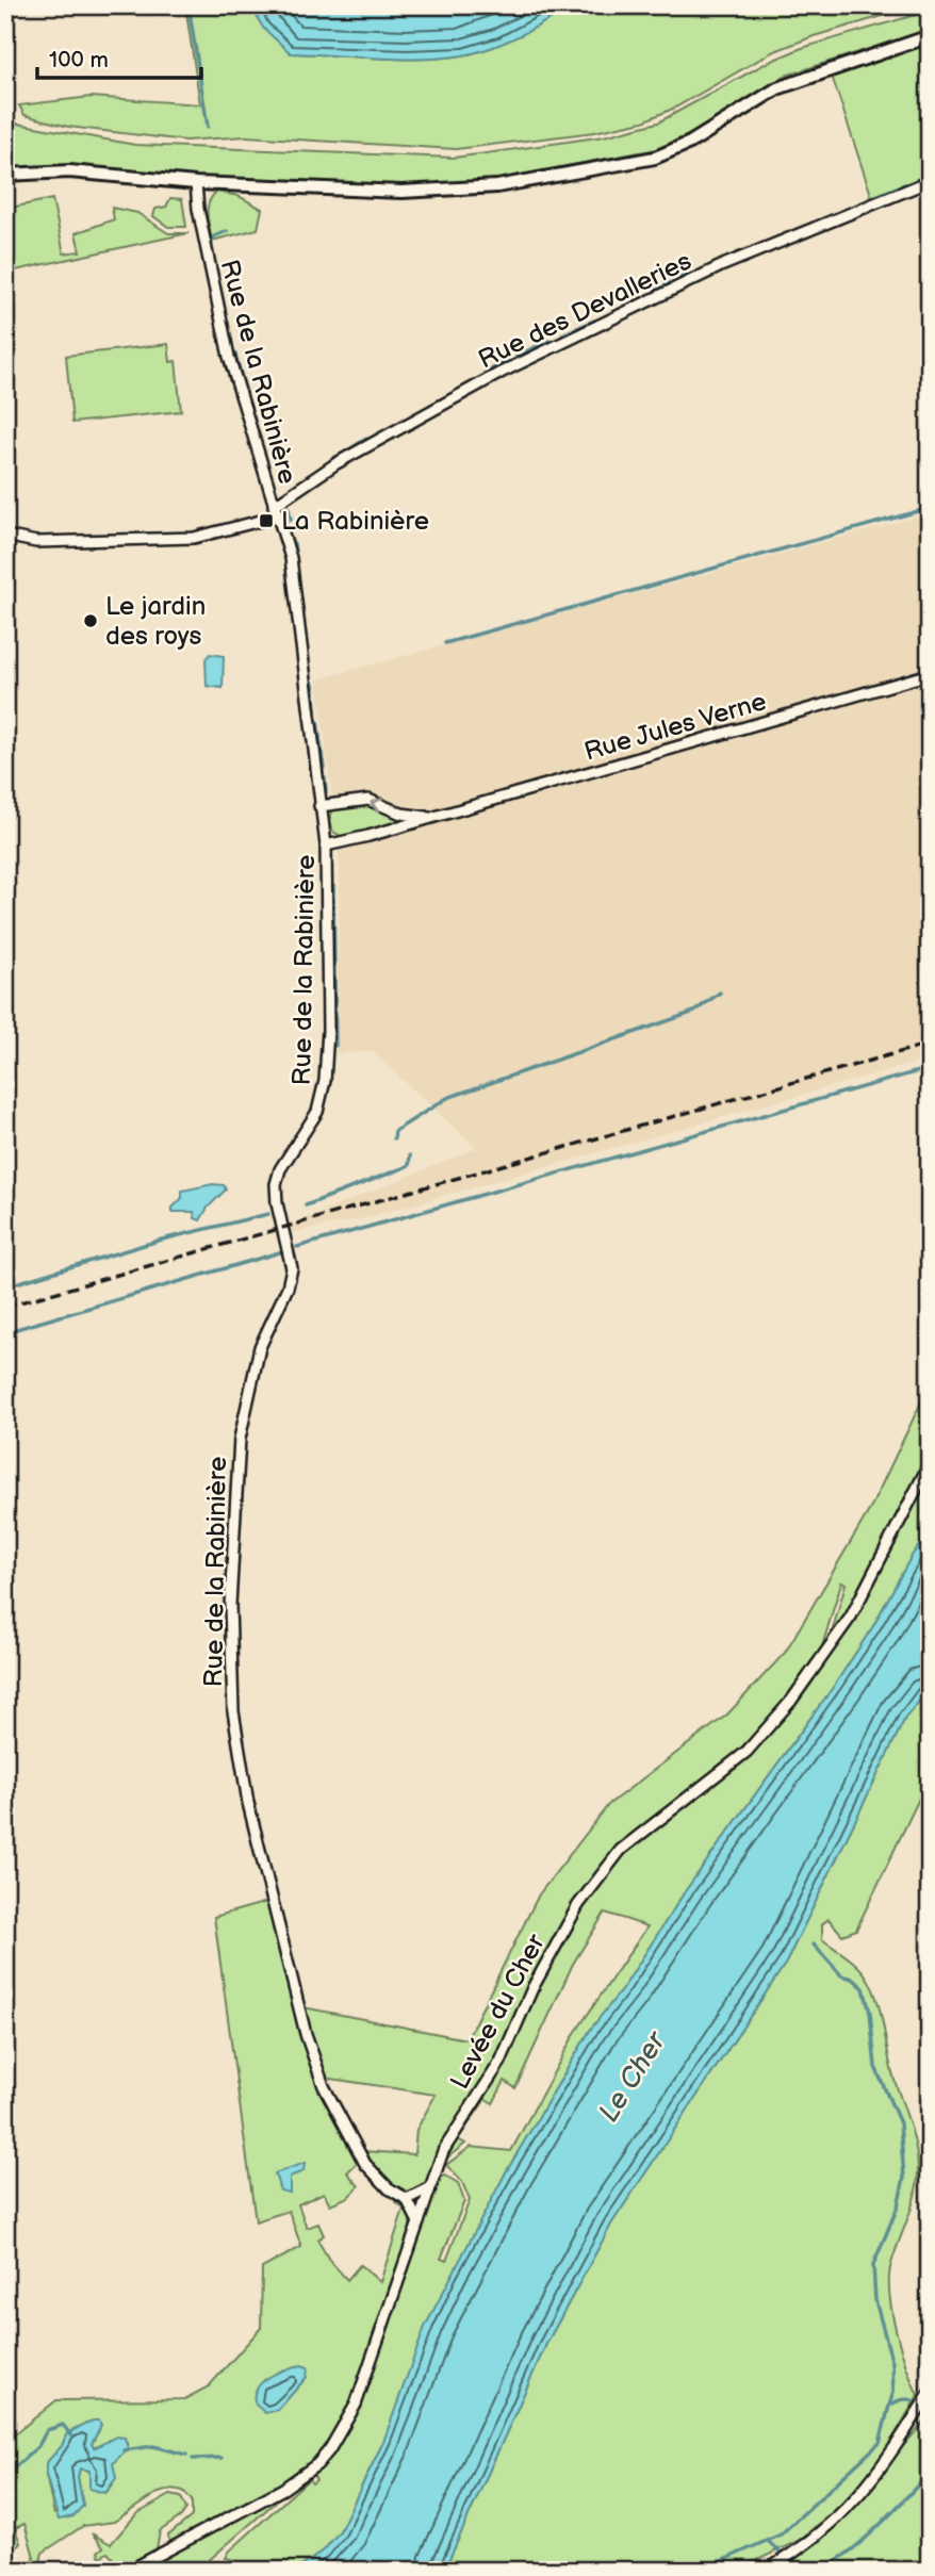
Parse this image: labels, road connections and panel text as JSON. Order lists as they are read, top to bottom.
{
  "streets": {
    "street": [
      "Rue des Devalleries",
      "Rue de la Rabinière",
      "Rue Jules Verne",
      "Levée du Cher"
    ]
  },
  "crossings": [
    ["Rue des Devalleries", "Rue de la Rabinière"],
    ["Rue de la Rabinière", "Rue Jules Verne"],
    ["Rue de la Rabinière", "Levée du Cher"]
  ],
  "water": ["Le Cher"],
  "places": {
    "transit": ["La Rabinière"],
    "other": ["Le jardin des roys"]
  },
  "scale_bar": "100 m"
}
